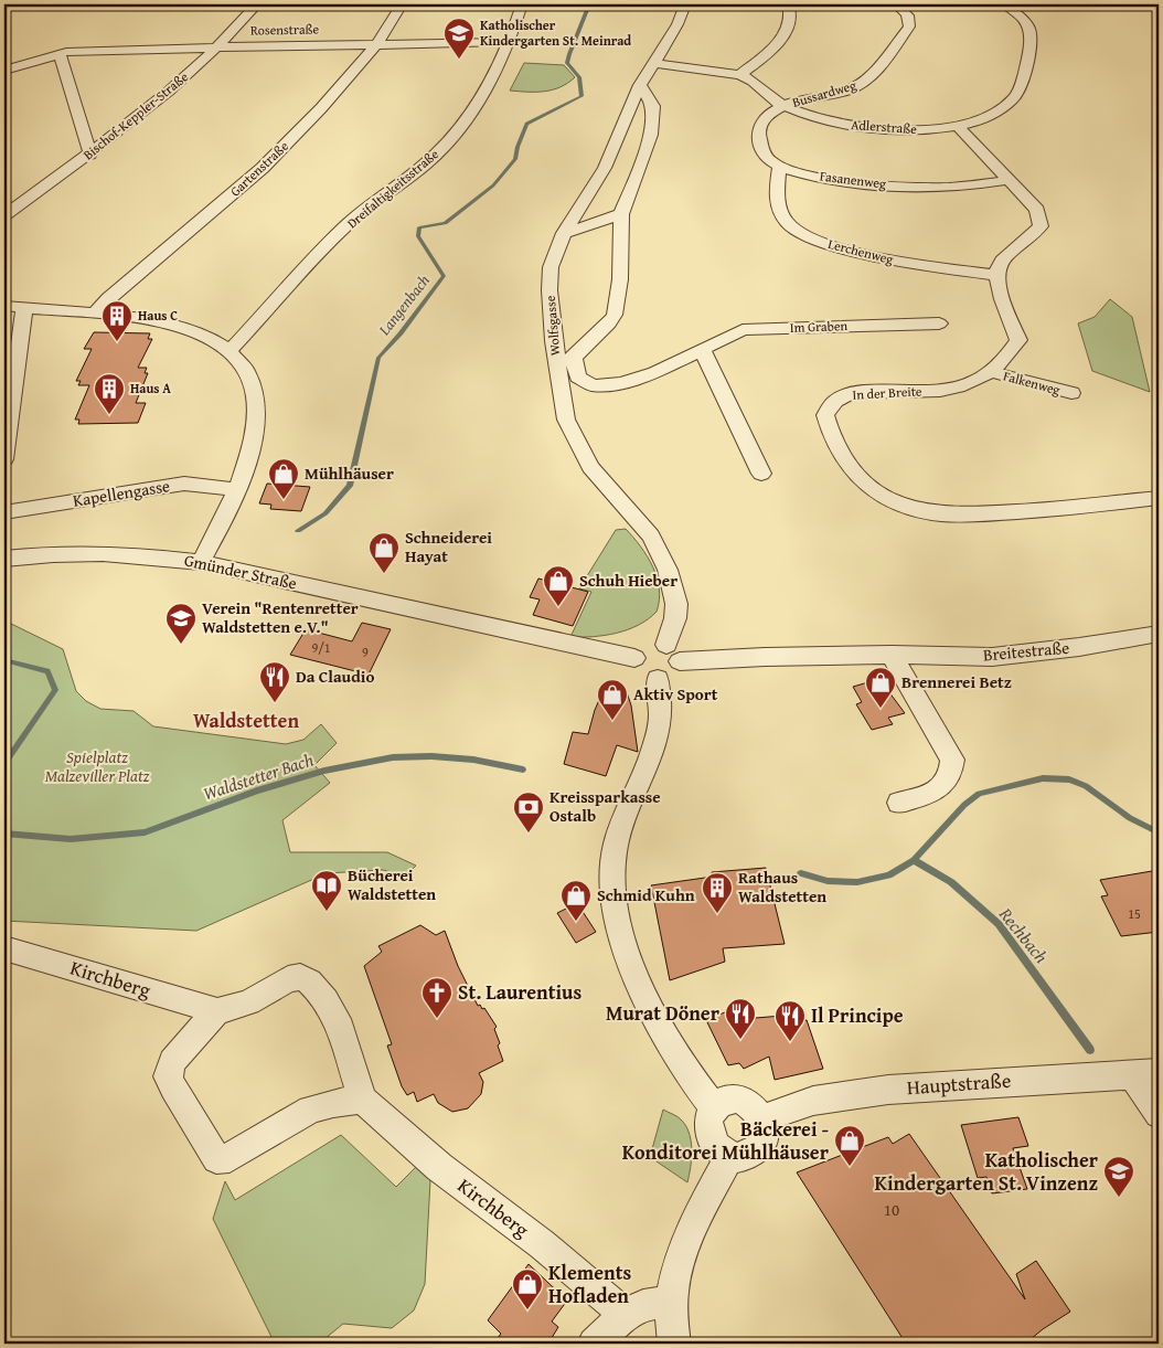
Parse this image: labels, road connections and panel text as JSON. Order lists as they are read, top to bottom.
{
  "streets": {
    "street": [
      "Rosenstraße",
      "Bussardweg",
      "Bischof-Keppler-Straße",
      "Adlerstraße",
      "Gartenstraße",
      "Fasanenweg",
      "Dreifaltigkeitsstraße",
      "Lerchenweg",
      "Wolfsgasse",
      "Im Graben",
      "Falkenweg",
      "In der Breite",
      "Kapellengasse",
      "Gmünder Straße",
      "Breitestraße",
      "Kirchberg",
      "Hauptstraße"
    ]
  },
  "crossings": [
    ["Rosenstraße", "Bischof-Keppler-Straße"],
    ["Rosenstraße", "Gartenstraße"],
    ["Rosenstraße", "Dreifaltigkeitsstraße"],
    ["Bussardweg", "Adlerstraße"],
    ["Adlerstraße", "Wolfsgasse"],
    ["Fasanenweg", "Lerchenweg"],
    ["Lerchenweg", "In der Breite"],
    ["Wolfsgasse", "Gmünder Straße"],
    ["Wolfsgasse", "Breitestraße"],
    ["Falkenweg", "In der Breite"],
    ["Gmünder Straße", "Breitestraße"]
  ],
  "districts": ["Waldstetten"],
  "water": ["Langenbach", "Waldstetter Bach", "Rechbach"],
  "parks": ["Spielplatz Malzeviller Platz"],
  "places": {
    "school or university": ["Katholischer Kindergarten St. Meinrad", "Verein \"Rentenretter Waldstetten e.V.\"", "Katholischer Kindergarten St. Vinzenz"],
    "building": ["Haus C", "Haus A", "Rathaus Waldstetten"],
    "shop": [
      "Mühlhäuser",
      "Schneiderei Hayat",
      "Schuh Hieber",
      "Brennerei Betz",
      "Aktiv Sport",
      "Schmid Kuhn",
      "Bäckerei - Konditorei Mühlhäuser",
      "Klements Hofladen"
    ],
    "restaurant": ["Da Claudio", "Murat Döner", "Il Principe"],
    "bank": ["Kreissparkasse Ostalb"],
    "library": ["Bücherei Waldstetten"],
    "church": ["St. Laurentius"]
  },
  "house_numbers": [
    "9/1",
    "9",
    "15",
    "10"
  ]
}
